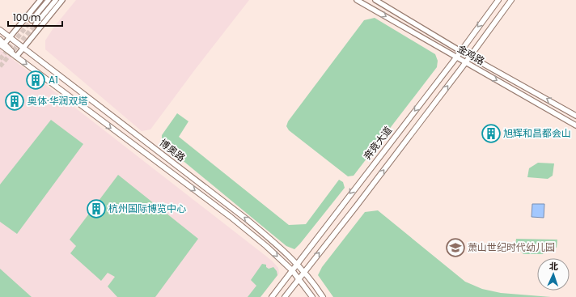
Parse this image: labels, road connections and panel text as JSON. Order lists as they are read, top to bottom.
{
  "streets": {
    "main road": ["金鸡路", "奔竞大道", "博奥路"]
  },
  "crossings": [
    ["金鸡路", "奔竞大道"],
    ["奔竞大道", "博奥路"]
  ],
  "places": {
    "building": [
      "A1",
      "奥体·华润双塔",
      "旭辉和昌都会山",
      "杭州国际博览中心"
    ],
    "school or university": ["萧山世纪时代幼儿园"]
  },
  "scale_bar": "100 m",
  "north": "top"
}
